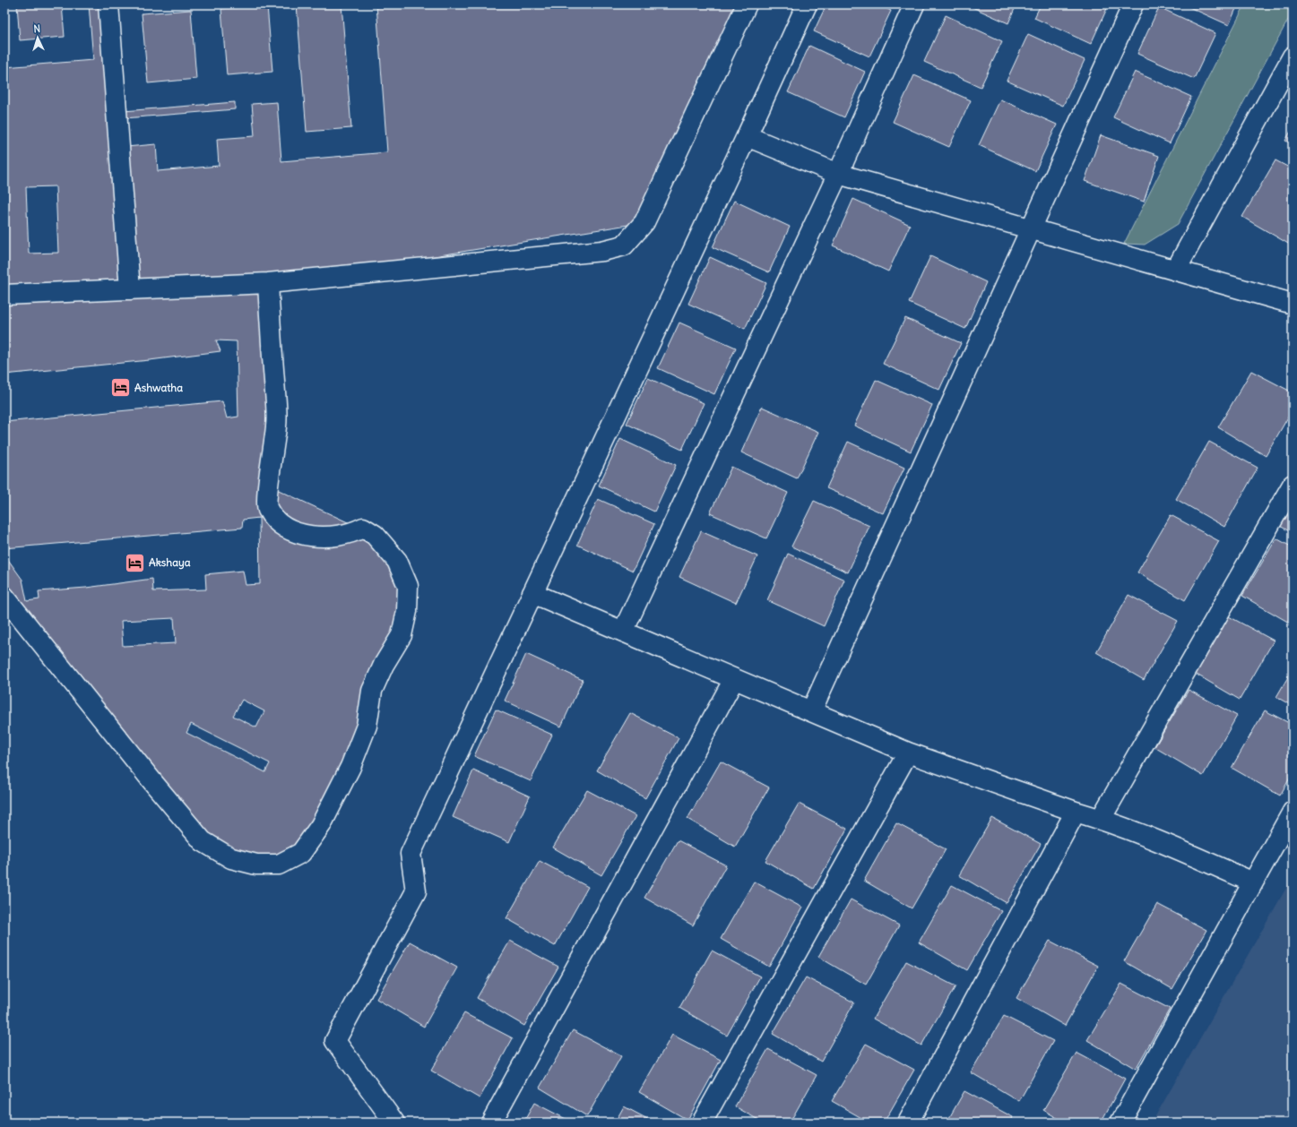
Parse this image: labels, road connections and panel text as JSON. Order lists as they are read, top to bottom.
{
  "places": {
    "hotel": ["Ashwatha", "Akshaya"]
  },
  "north": "top"
}
